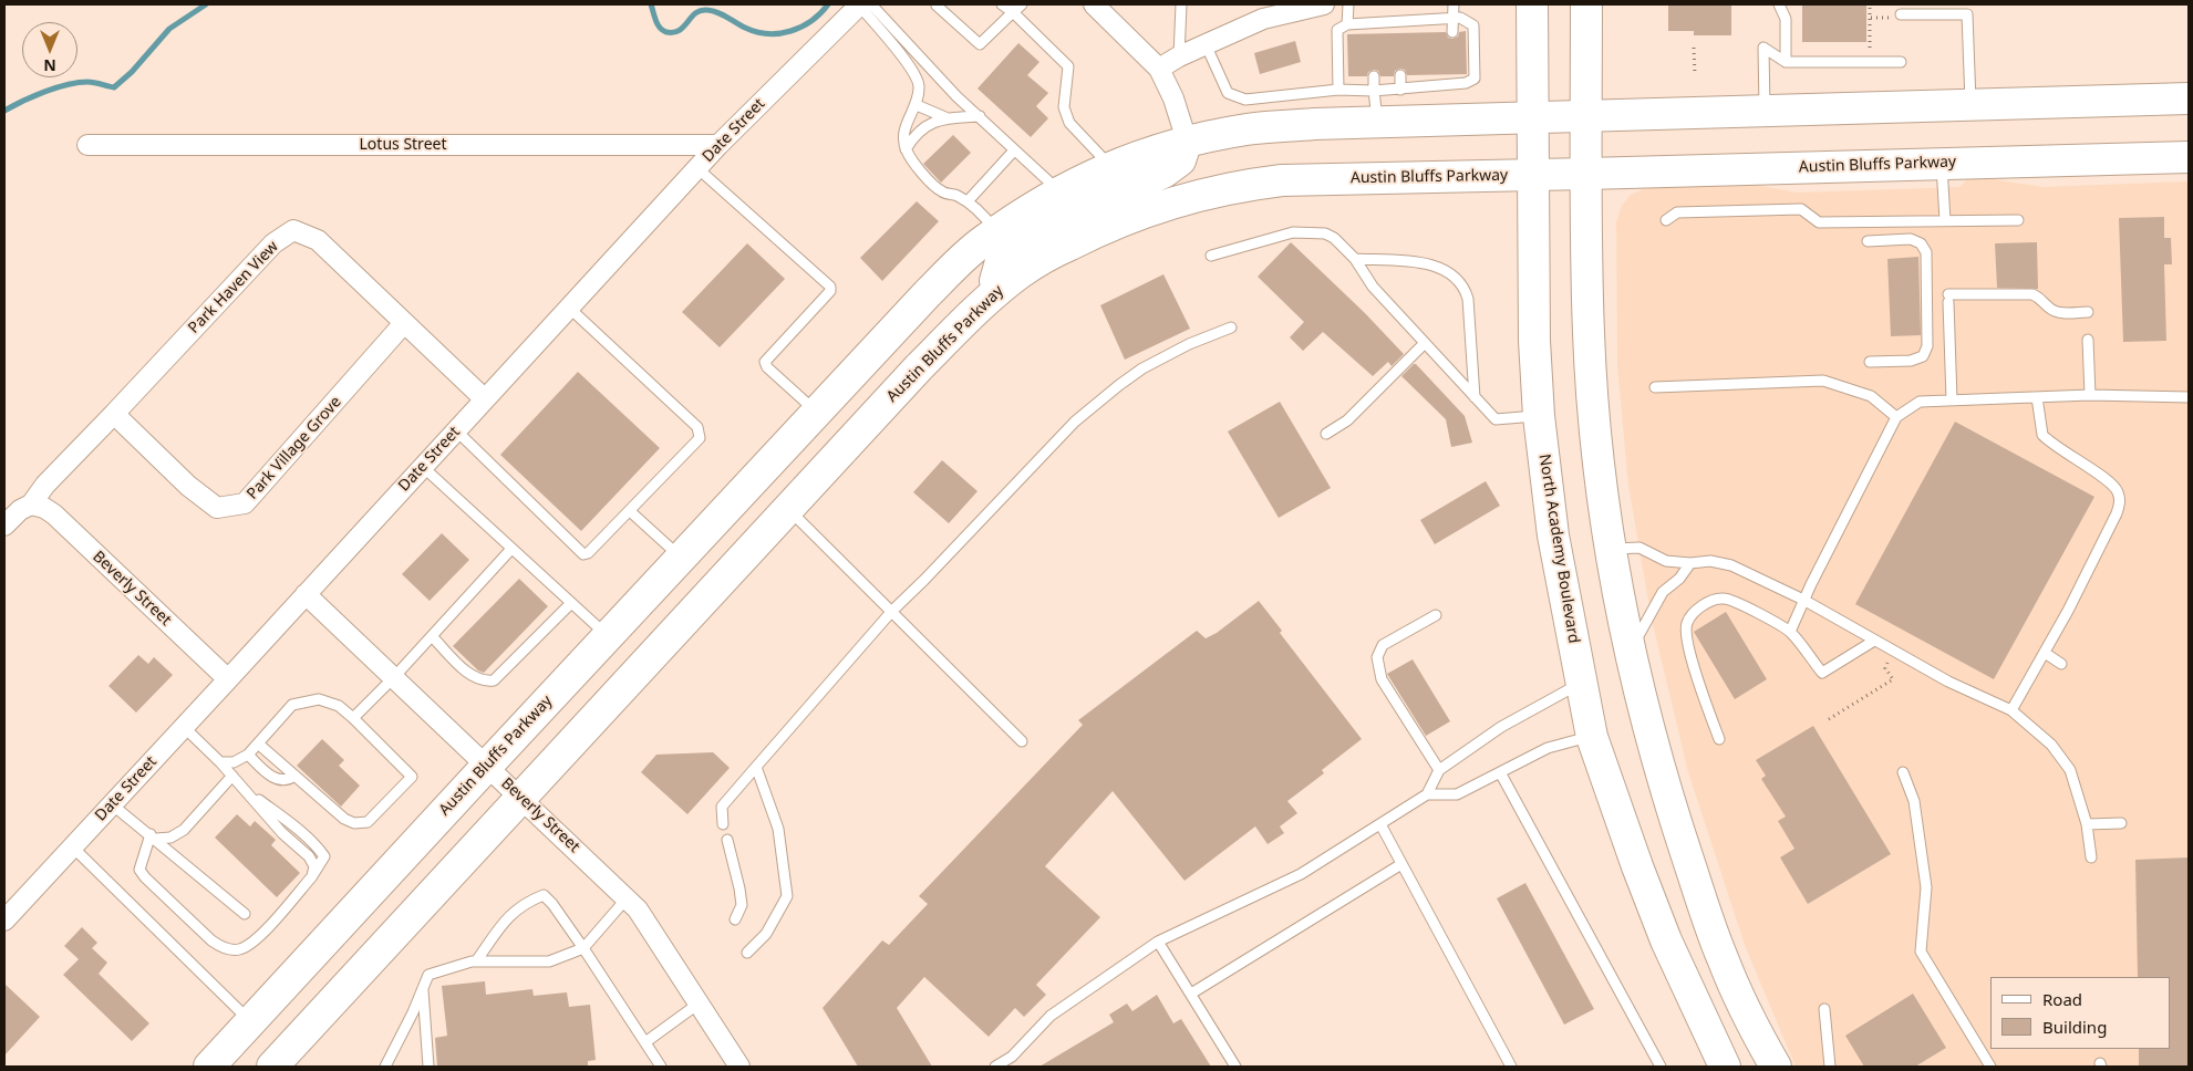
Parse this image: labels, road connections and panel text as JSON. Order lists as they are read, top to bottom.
{
  "streets": {
    "main road": ["Austin Bluffs Parkway", "North Academy Boulevard"],
    "street": [
      "Date Street",
      "Lotus Street",
      "Park Haven View",
      "Park Village Grove",
      "Beverly Street"
    ]
  },
  "crossings": [
    ["Date Street", "Lotus Street"],
    ["Date Street", "Park Haven View"],
    ["Date Street", "Beverly Street"],
    ["Austin Bluffs Parkway", "North Academy Boulevard"],
    ["Austin Bluffs Parkway", "Beverly Street"],
    ["Park Haven View", "Park Village Grove"]
  ],
  "legend": ["Road", "Building"],
  "north": "bottom"
}
